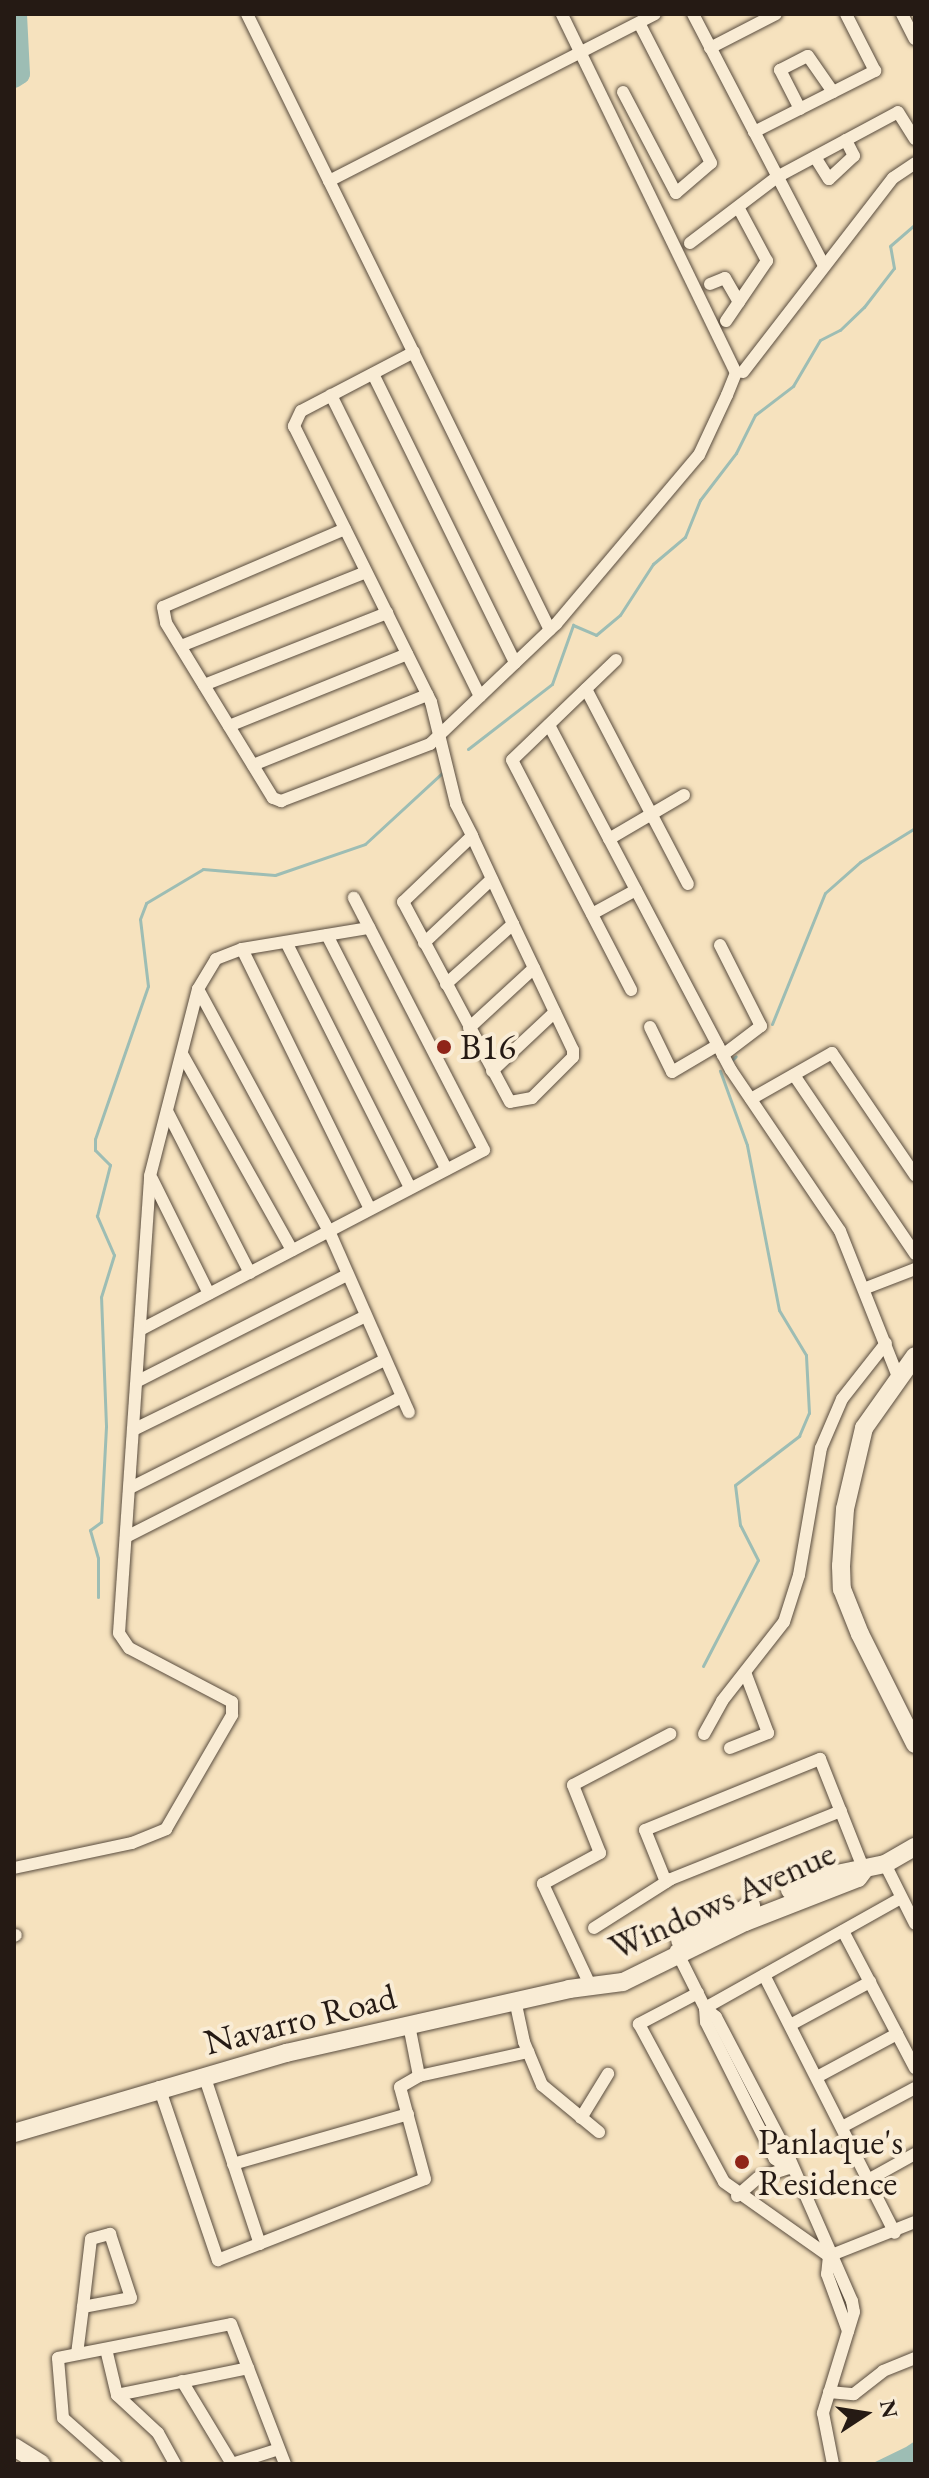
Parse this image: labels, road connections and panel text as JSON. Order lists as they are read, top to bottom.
{
  "streets": {
    "street": ["Windows Avenue", "Navarro Road"]
  },
  "crossings": [
    ["Windows Avenue", "Navarro Road"]
  ],
  "places": ["B16", "Panlaque's Residence"],
  "north": "right"
}
